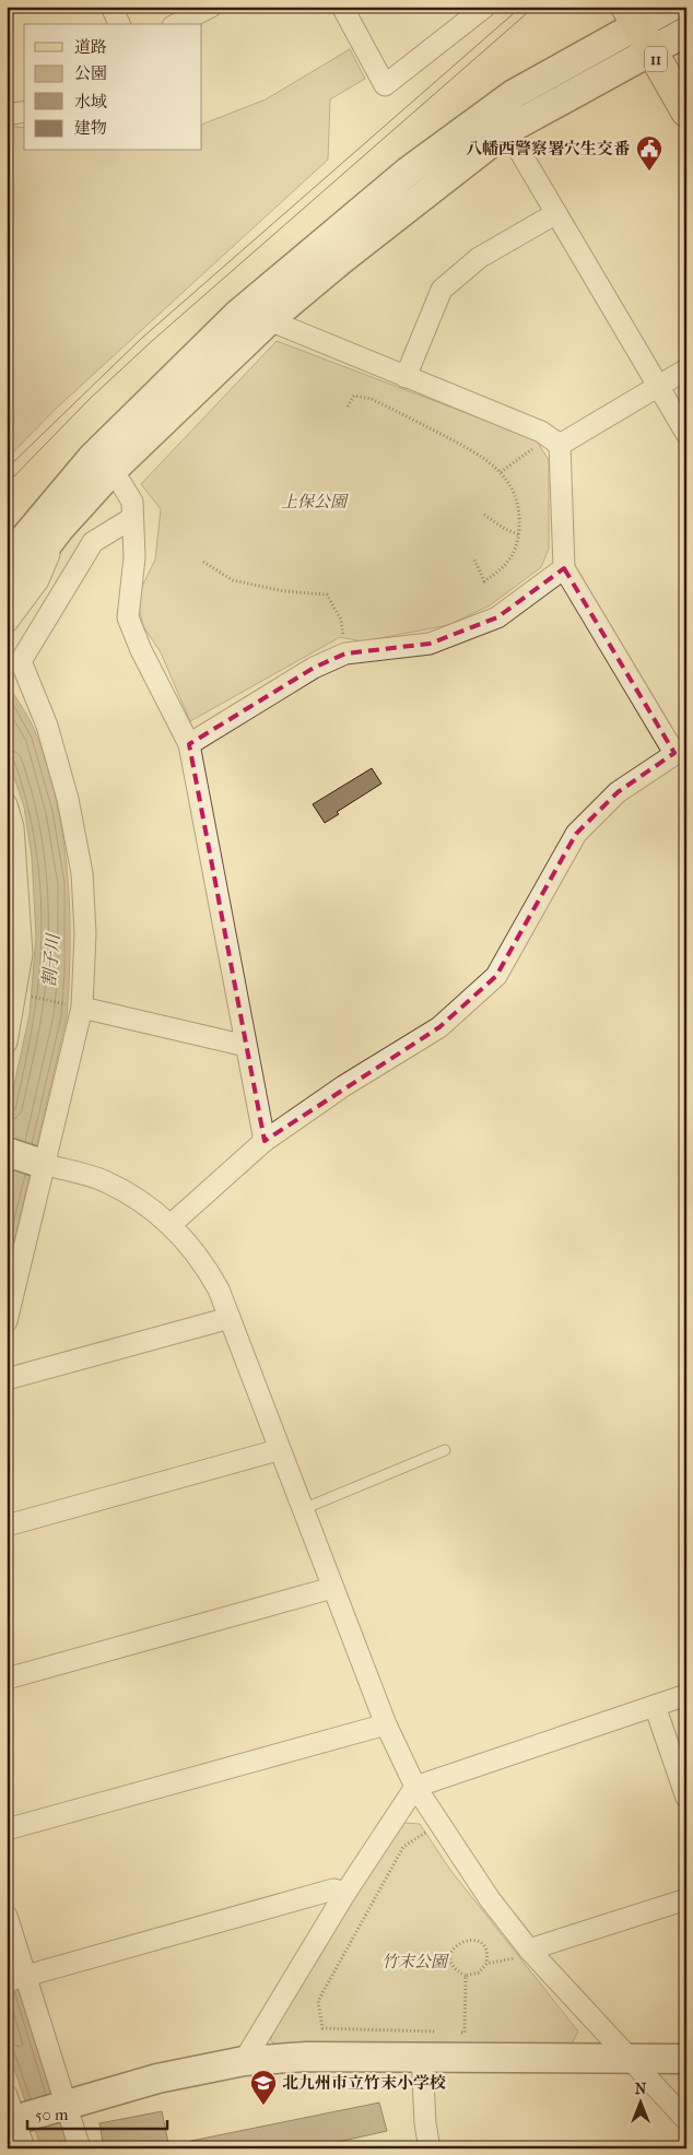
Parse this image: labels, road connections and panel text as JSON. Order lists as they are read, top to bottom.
{
  "streets": {
    "main road": ["11"]
  },
  "water": ["割子川"],
  "parks": ["上保公園", "竹末公園"],
  "places": {
    "public building": ["八幡西警察署穴生交番"],
    "school or university": ["北九州市立竹末小学校"]
  },
  "legend": [
    "道路",
    "公園",
    "水域",
    "建物"
  ],
  "scale_bar": "50 m",
  "north": "top"
}
